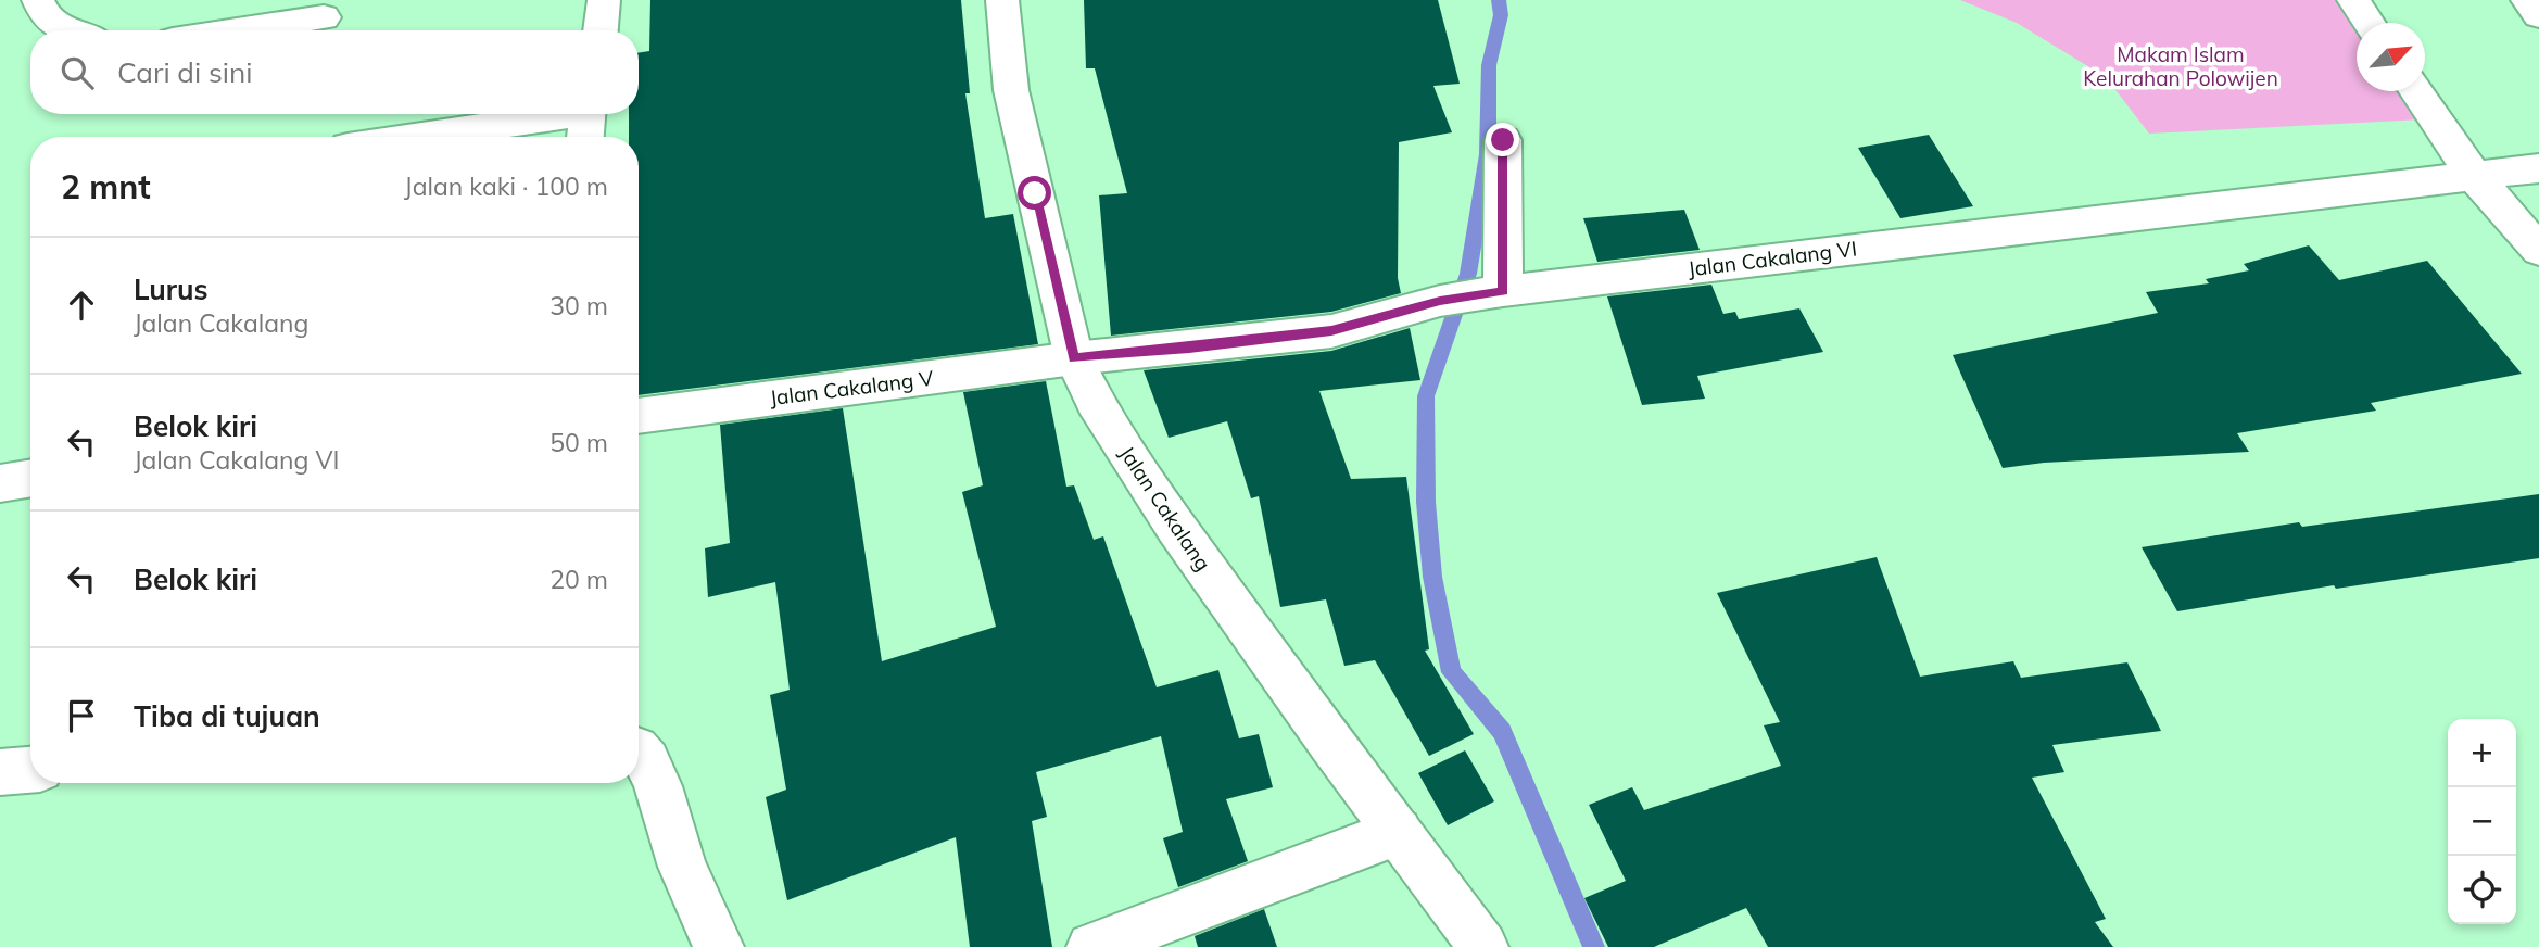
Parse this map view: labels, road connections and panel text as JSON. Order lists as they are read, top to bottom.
{
  "streets": {
    "street": ["Jalan Cakalang VI", "Jalan Cakalang V", "Jalan Cakalang"]
  },
  "crossings": [
    ["Jalan Cakalang VI", "Jalan Cakalang V"],
    ["Jalan Cakalang VI", "Jalan Cakalang"],
    ["Jalan Cakalang V", "Jalan Cakalang"]
  ],
  "parks": ["Makam Islam Kelurahan Polowijen"],
  "north": "top right",
  "page": {
    "search": "Cari di sini",
    "heading": ["2 mnt", "Jalan kaki · 100 m"],
    "list": [
      ["Lurus", "Jalan Cakalang", "30 m"],
      ["Belok kiri", "Jalan Cakalang VI", "50 m"],
      ["Belok kiri", "20 m"],
      "Tiba di tujuan"
    ],
    "map_buttons": ["+", "−"]
  }
}
